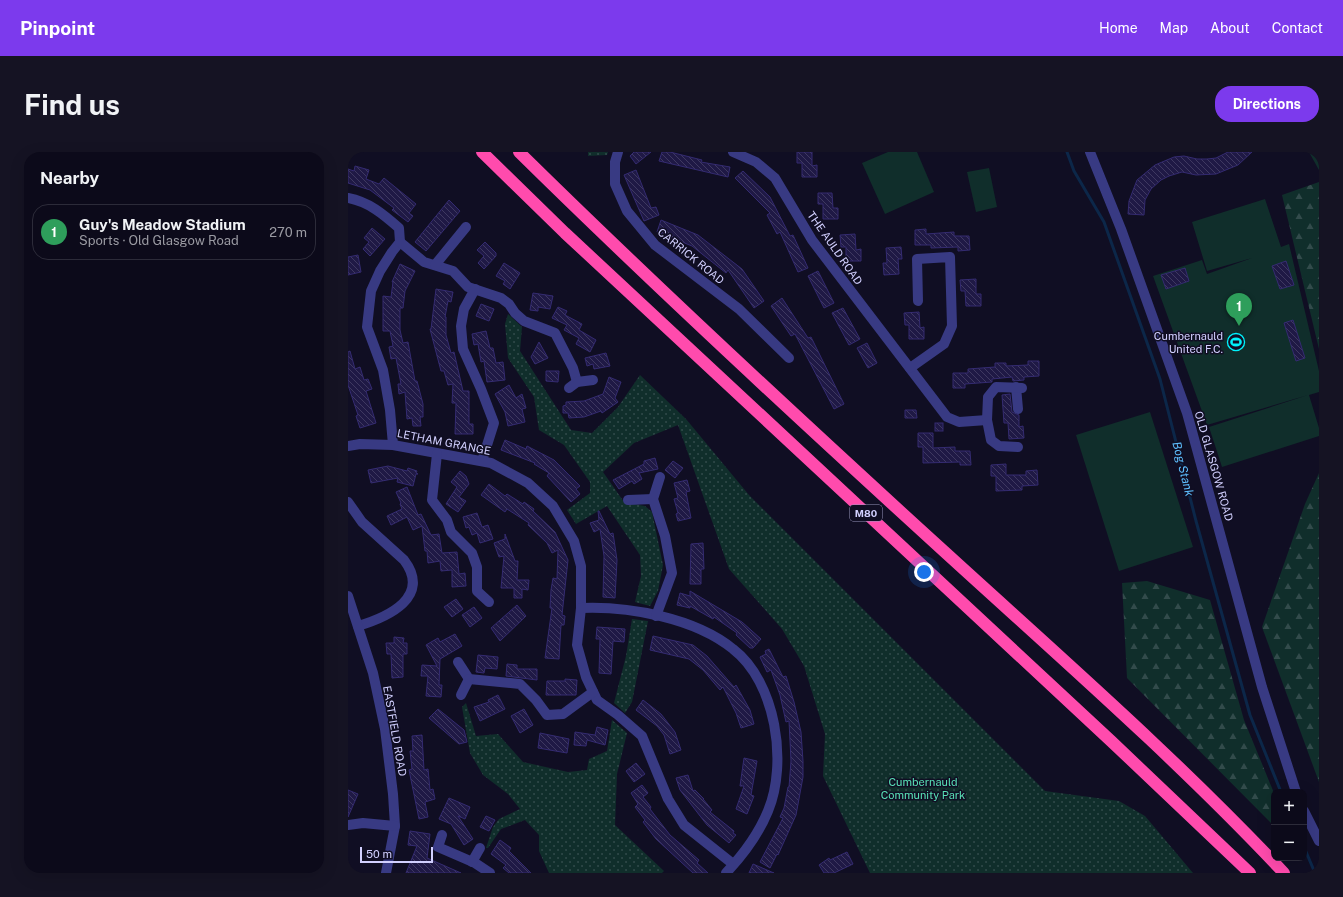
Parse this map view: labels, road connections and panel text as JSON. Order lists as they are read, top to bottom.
{
  "streets": {
    "highway": ["M80"],
    "street": [
      "THE AULD ROAD",
      "CARRICK ROAD",
      "LETHAM GRANGE",
      "OLD GLASGOW ROAD",
      "EASTFIELD ROAD"
    ]
  },
  "water": ["Bog Stank"],
  "parks": ["Cumbernauld Community Park"],
  "places": {
    "sports": ["Cumbernauld United F.C."]
  },
  "scale_bar": "50 m",
  "page": {
    "header": "Pinpoint",
    "nav": [
      "Home",
      "Map",
      "About",
      "Contact"
    ],
    "buttons": "Directions",
    "title": "Find us",
    "heading": "Nearby",
    "list": [
      {
        "mark": "1",
        "name": "Guy's Meadow Stadium",
        "note": "Sports · Old Glasgow Road",
        "value": "270 m"
      }
    ],
    "pins": "1",
    "map_buttons": ["+", "−"],
    "scale": "50 m"
  }
}
